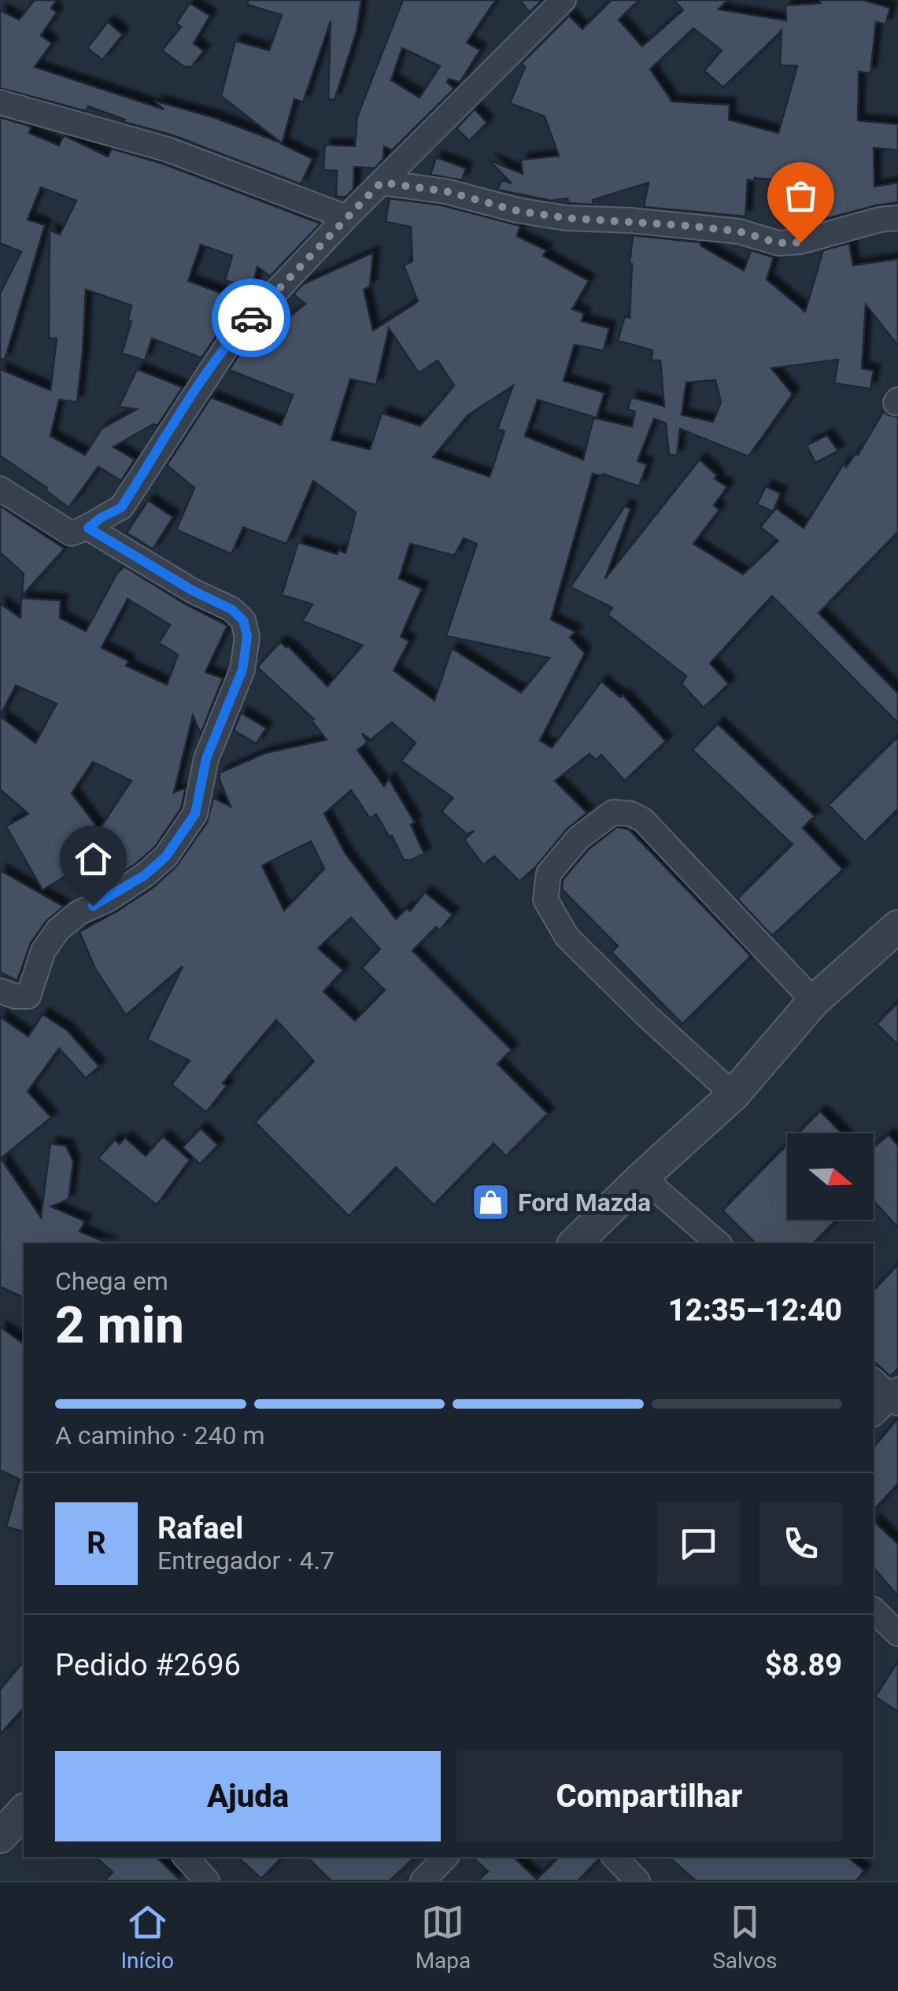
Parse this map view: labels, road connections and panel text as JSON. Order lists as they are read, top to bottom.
{
  "places": {
    "shop": ["Ford Mazda"]
  },
  "north": "right",
  "page": {
    "heading": ["2 min", "Chega em", "12:35–12:40"],
    "panel": [
      "Rafael",
      "Entregador · 4.7",
      "Pedido #2696",
      "$8.89"
    ],
    "bar": "A caminho · 240 m",
    "round": "R",
    "buttons": ["Ajuda", "Compartilhar"],
    "tabs": ["Início", "Mapa", "Salvos"]
  }
}
